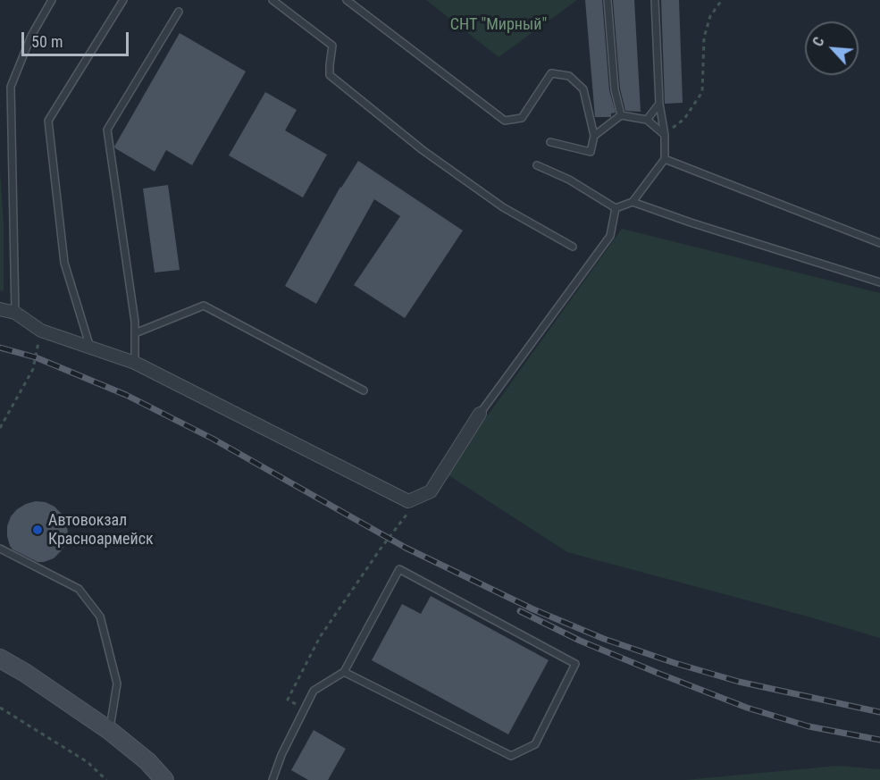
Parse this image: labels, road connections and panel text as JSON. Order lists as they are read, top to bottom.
{
  "parks": ["СНТ \"Мирный\""],
  "places": ["Автовокзал Красноармейск"],
  "scale_bar": "50 m",
  "north": "top left"
}
